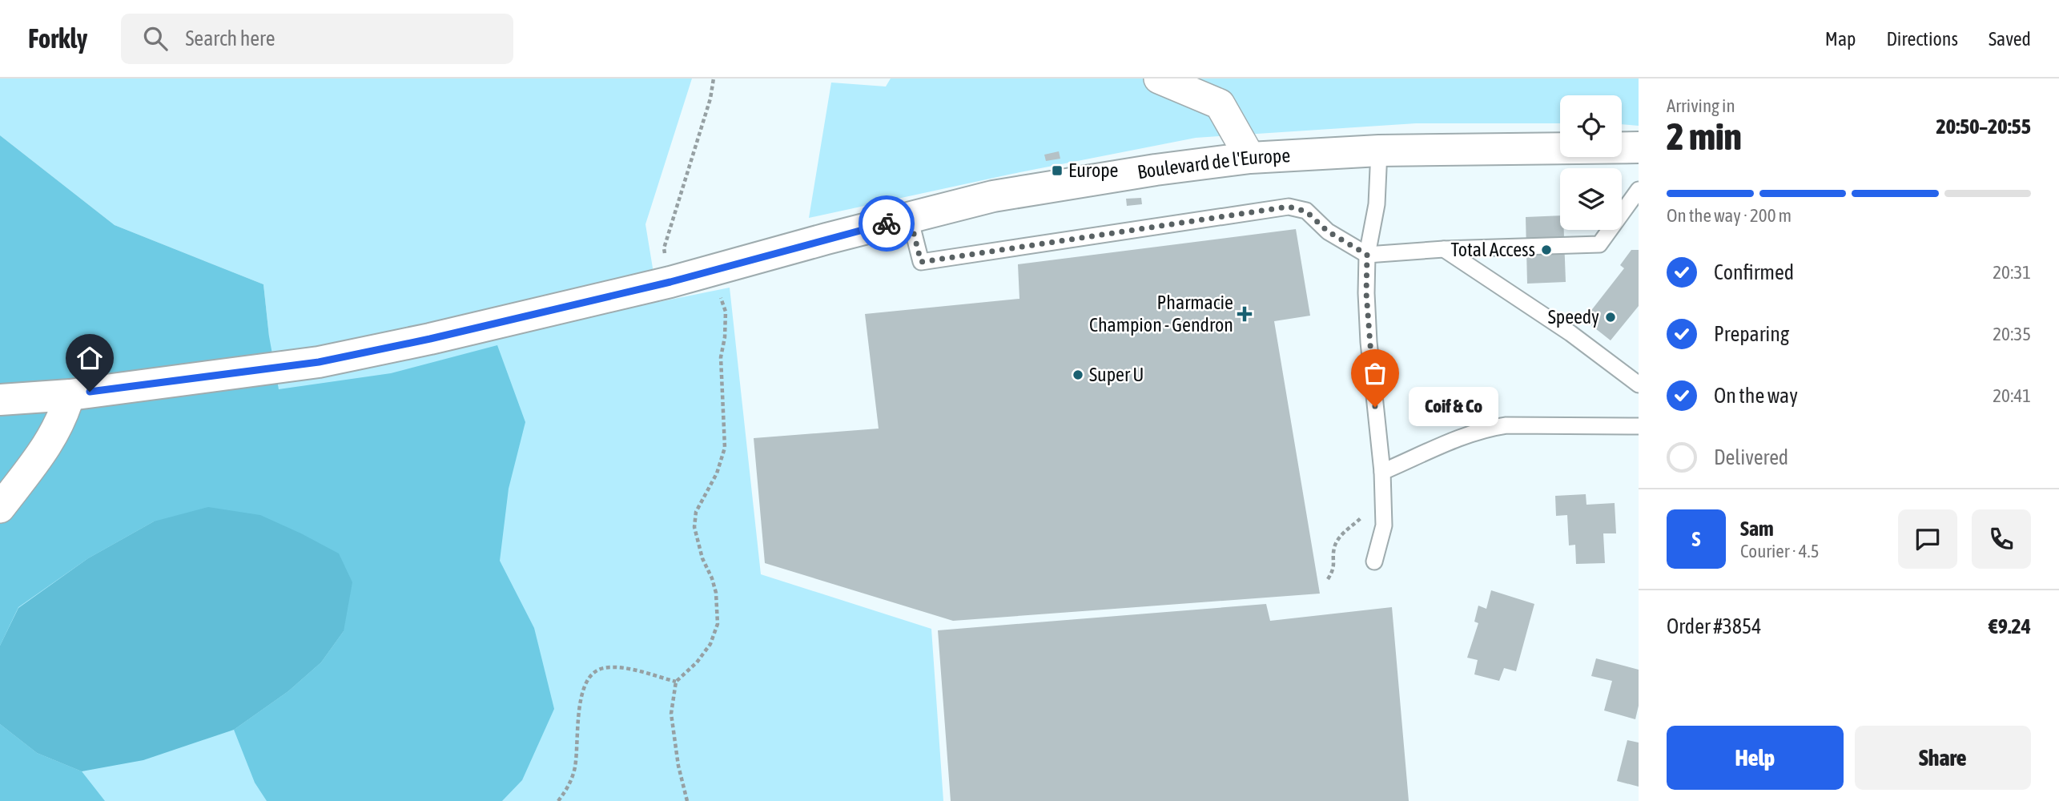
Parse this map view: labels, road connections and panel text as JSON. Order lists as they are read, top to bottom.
{
  "streets": {
    "street": ["Boulevard de l'Europe"]
  },
  "places": {
    "transit": ["Europe"],
    "other": [
      "Total Access",
      "Speedy",
      "Super U",
      "Coif & Co"
    ],
    "health": ["Pharmacie Champion - Gendron"]
  },
  "page": {
    "header": "Forkly",
    "search": "Search here",
    "nav": ["Map", "Directions", "Saved"],
    "heading": ["2 min", "Arriving in", "20:50–20:55"],
    "panel": [
      "Sam",
      "Courier · 4.5",
      "Order #3854",
      "€9.24"
    ],
    "bar": "On the way · 200 m",
    "list": [
      ["Confirmed", "20:31"],
      ["Preparing", "20:35"],
      ["On the way", "20:41"],
      "Delivered"
    ],
    "bubble": "Coif & Co",
    "round": "S",
    "buttons": ["Help", "Share"]
  }
}
